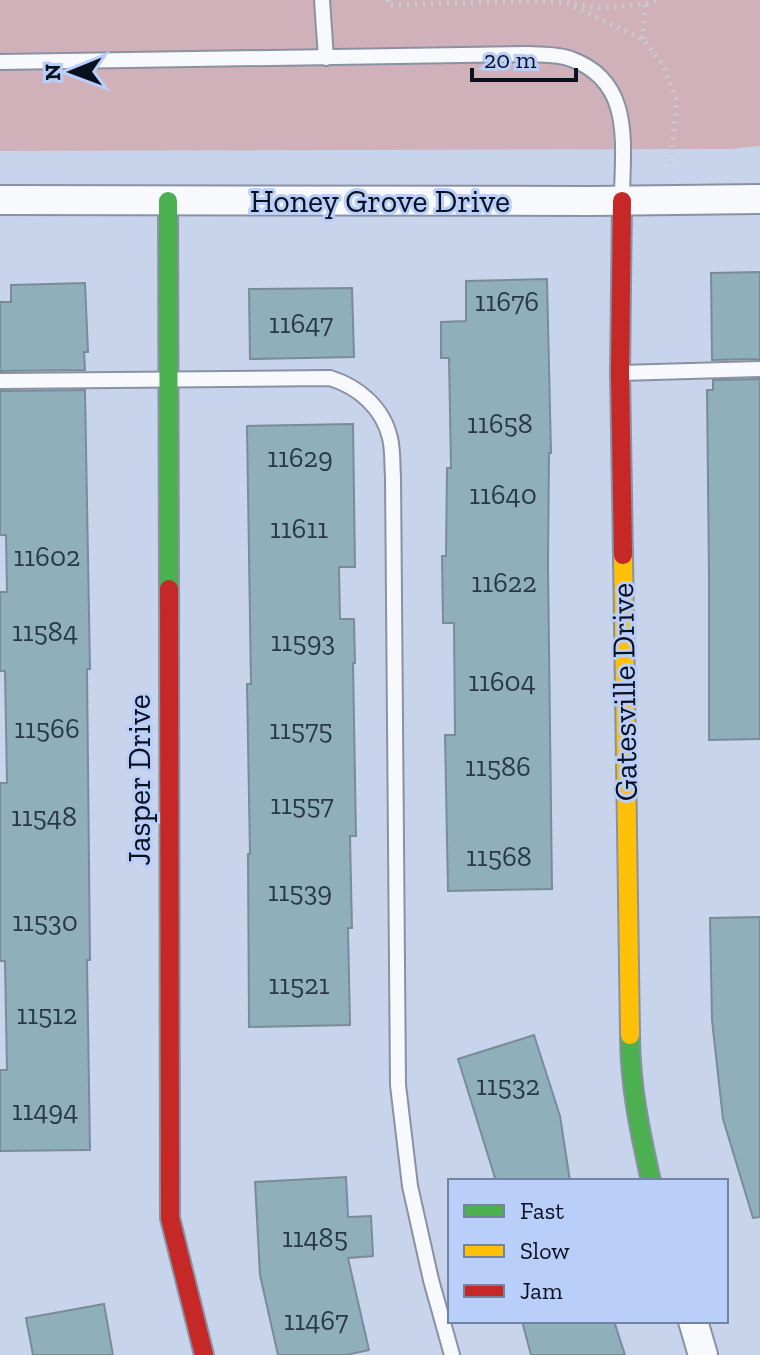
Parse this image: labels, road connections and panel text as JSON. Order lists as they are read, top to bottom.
{
  "streets": {
    "street": ["Honey Grove Drive", "Gatesville Drive", "Jasper Drive"]
  },
  "crossings": [
    ["Honey Grove Drive", "Gatesville Drive"],
    ["Honey Grove Drive", "Jasper Drive"]
  ],
  "house_numbers": [
    "11676",
    "11647",
    "11658",
    "11629",
    "11640",
    "11611",
    "11602",
    "11622",
    "11584",
    "11593",
    "11604",
    "11566",
    "11575",
    "11586",
    "11557",
    "11548",
    "11568",
    "11539",
    "11530",
    "11521",
    "11512",
    "11532",
    "11494",
    "11485",
    "11467"
  ],
  "legend": ["Fast", "Slow", "Jam"],
  "scale_bar": "20 m",
  "north": "left"
}
